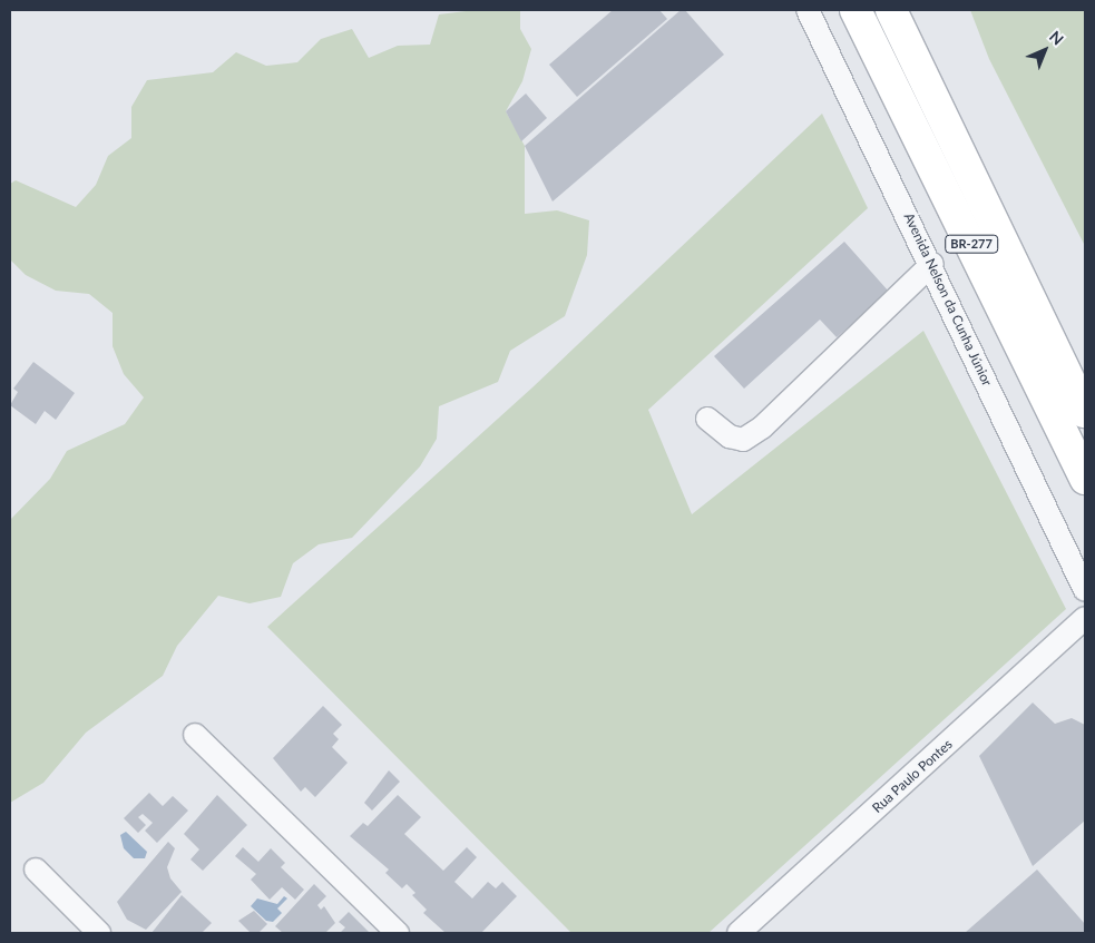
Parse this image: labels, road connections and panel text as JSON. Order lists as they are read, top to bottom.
{
  "streets": {
    "highway": ["BR-277"],
    "street": ["Avenida Nelson da Cunha Júnior", "Rua Paulo Pontes"]
  },
  "north": "top right"
}
